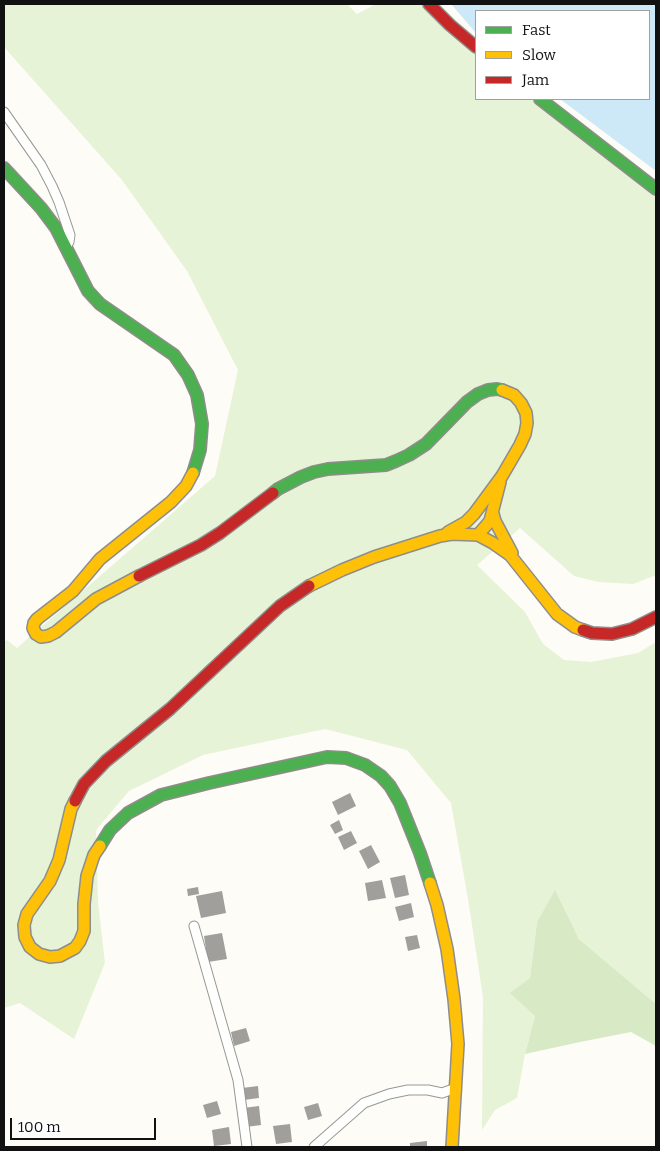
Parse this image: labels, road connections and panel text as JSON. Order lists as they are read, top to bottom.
{
  "legend": ["Fast", "Slow", "Jam"],
  "scale_bar": "100 m"
}
